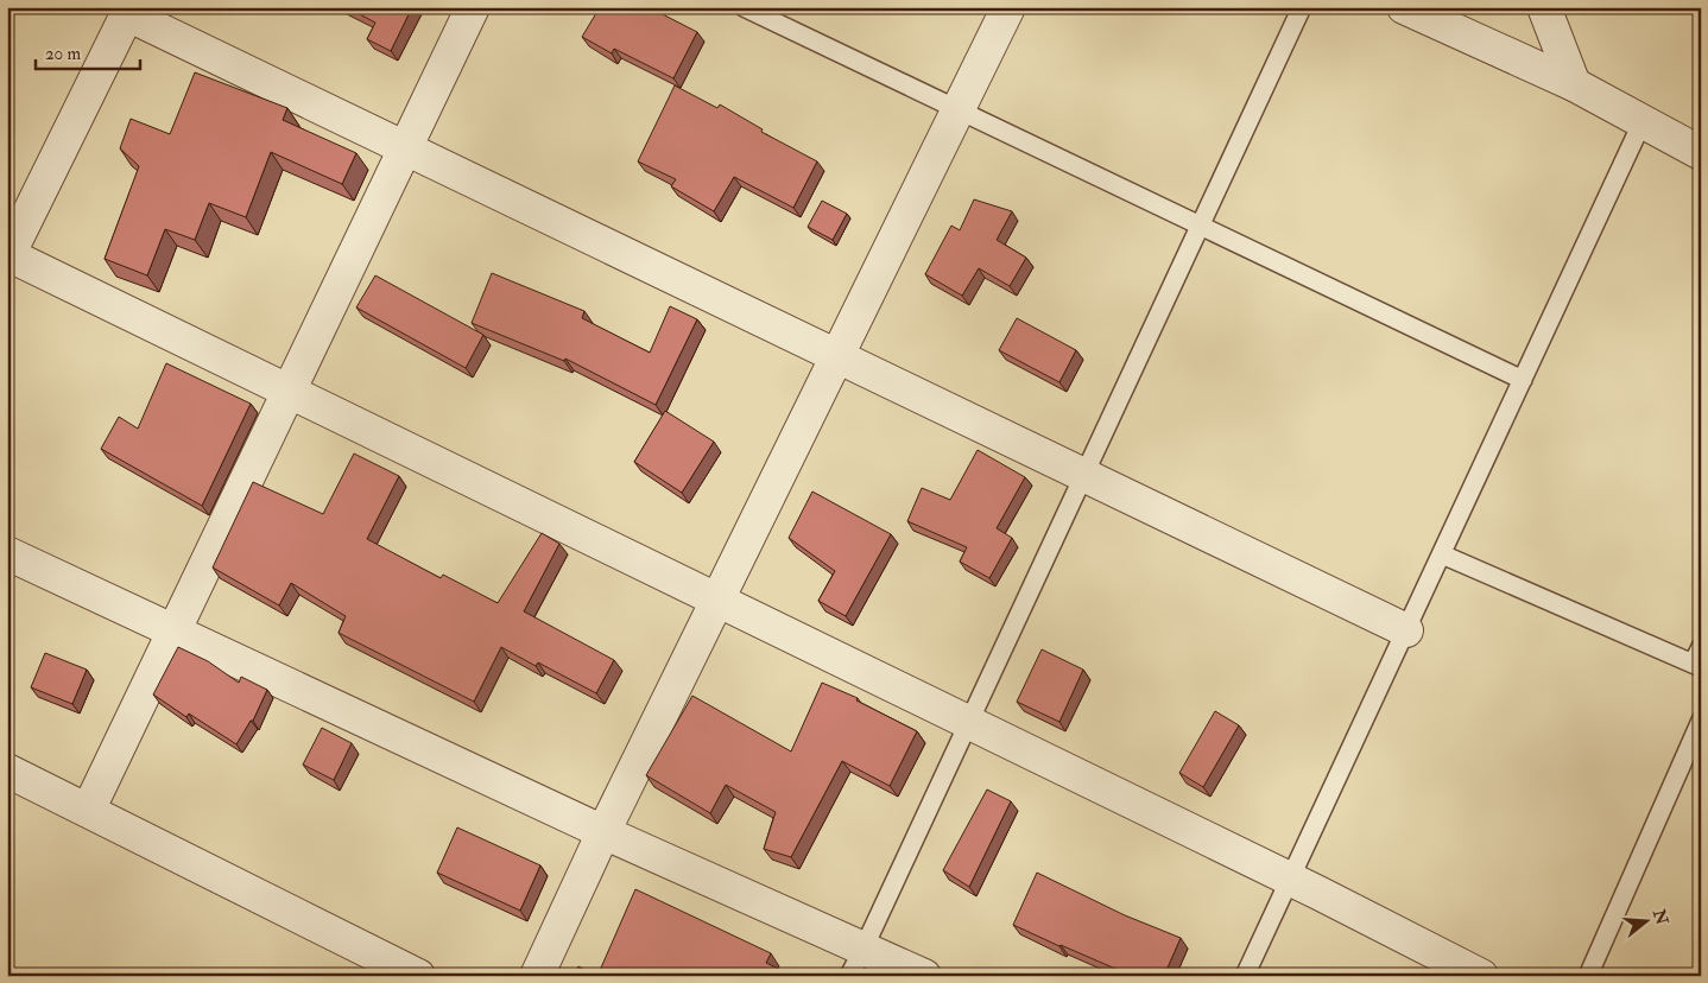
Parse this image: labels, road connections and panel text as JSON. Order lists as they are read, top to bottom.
{
  "scale_bar": "20 m",
  "north": "right"
}
